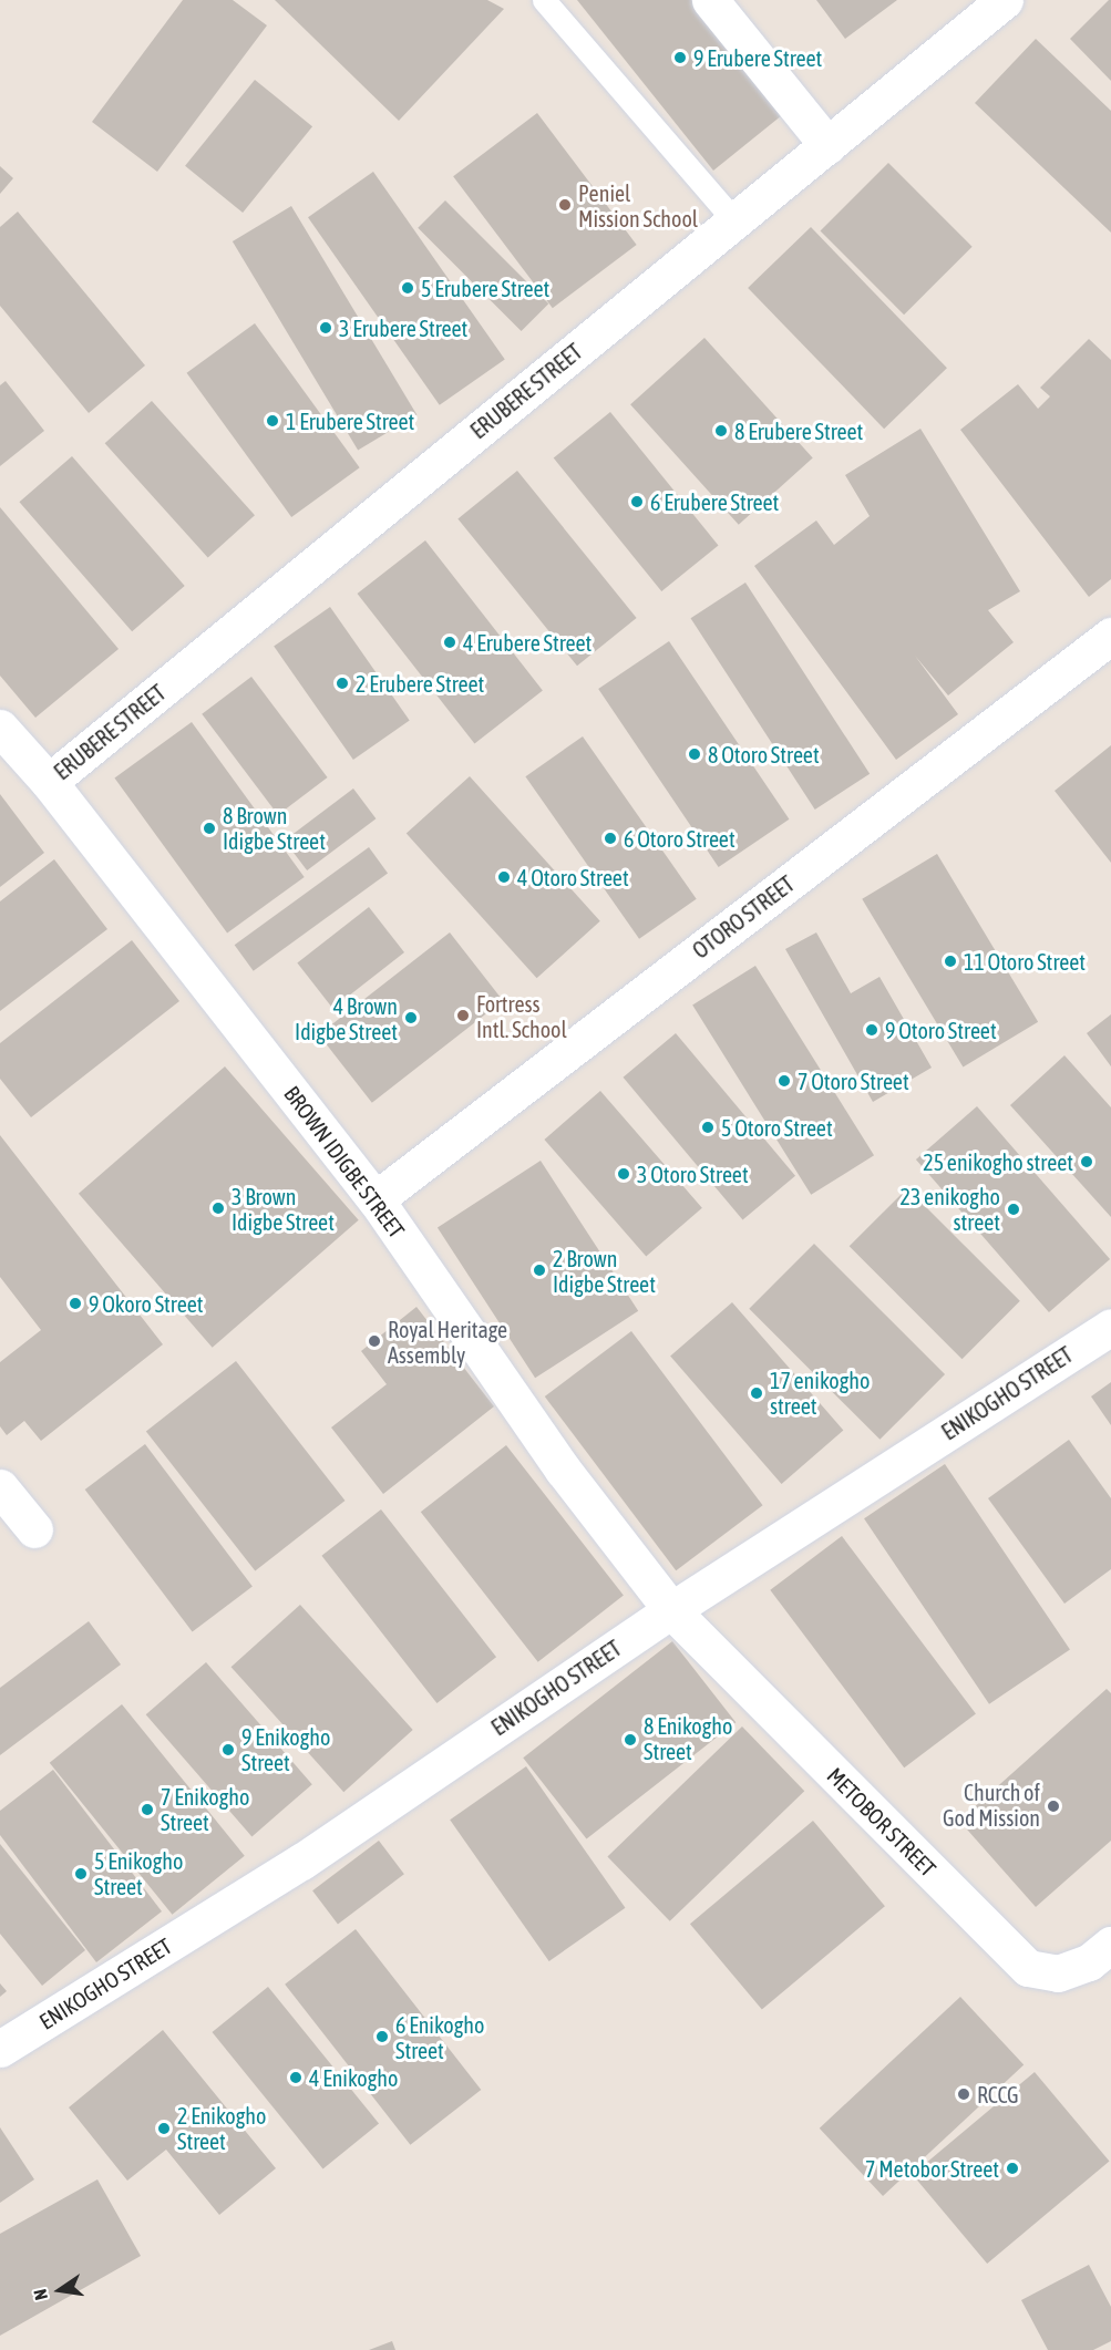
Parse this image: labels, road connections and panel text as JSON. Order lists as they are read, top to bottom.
{
  "streets": {
    "street": [
      "ERUBERE STREET",
      "OTORO STREET",
      "BROWN IDIGBE STREET",
      "ENIKOGHO STREET",
      "METOBOR STREET"
    ]
  },
  "crossings": [
    ["ERUBERE STREET", "BROWN IDIGBE STREET"],
    ["OTORO STREET", "BROWN IDIGBE STREET"],
    ["BROWN IDIGBE STREET", "ENIKOGHO STREET"],
    ["BROWN IDIGBE STREET", "METOBOR STREET"],
    ["ENIKOGHO STREET", "METOBOR STREET"]
  ],
  "places": [
    "9 Erubere Street",
    "Peniel Mission School",
    "5 Erubere Street",
    "3 Erubere Street",
    "1 Erubere Street",
    "8 Erubere Street",
    "6 Erubere Street",
    "4 Erubere Street",
    "2 Erubere Street",
    "8 Otoro Street",
    "8 Brown Idigbe Street",
    "6 Otoro Street",
    "4 Otoro Street",
    "11 Otoro Street",
    "Fortress Intl. School",
    "4 Brown Idigbe Street",
    "9 Otoro Street",
    "7 Otoro Street",
    "5 Otoro Street",
    "25 enikogho street",
    "3 Otoro Street",
    "3 Brown Idigbe Street",
    "23 enikogho street",
    "2 Brown Idigbe Street",
    "9 Okoro Street",
    "Royal Heritage Assembly",
    "17 enikogho street",
    "8 Enikogho Street",
    "9 Enikogho Street",
    "Church of God Mission",
    "7 Enikogho Street",
    "5 Enikogho Street",
    "6 Enikogho Street",
    "4 Enikogho",
    "RCCG",
    "2 Enikogho Street",
    "7 Metobor Street"
  ],
  "north": "left"
}
